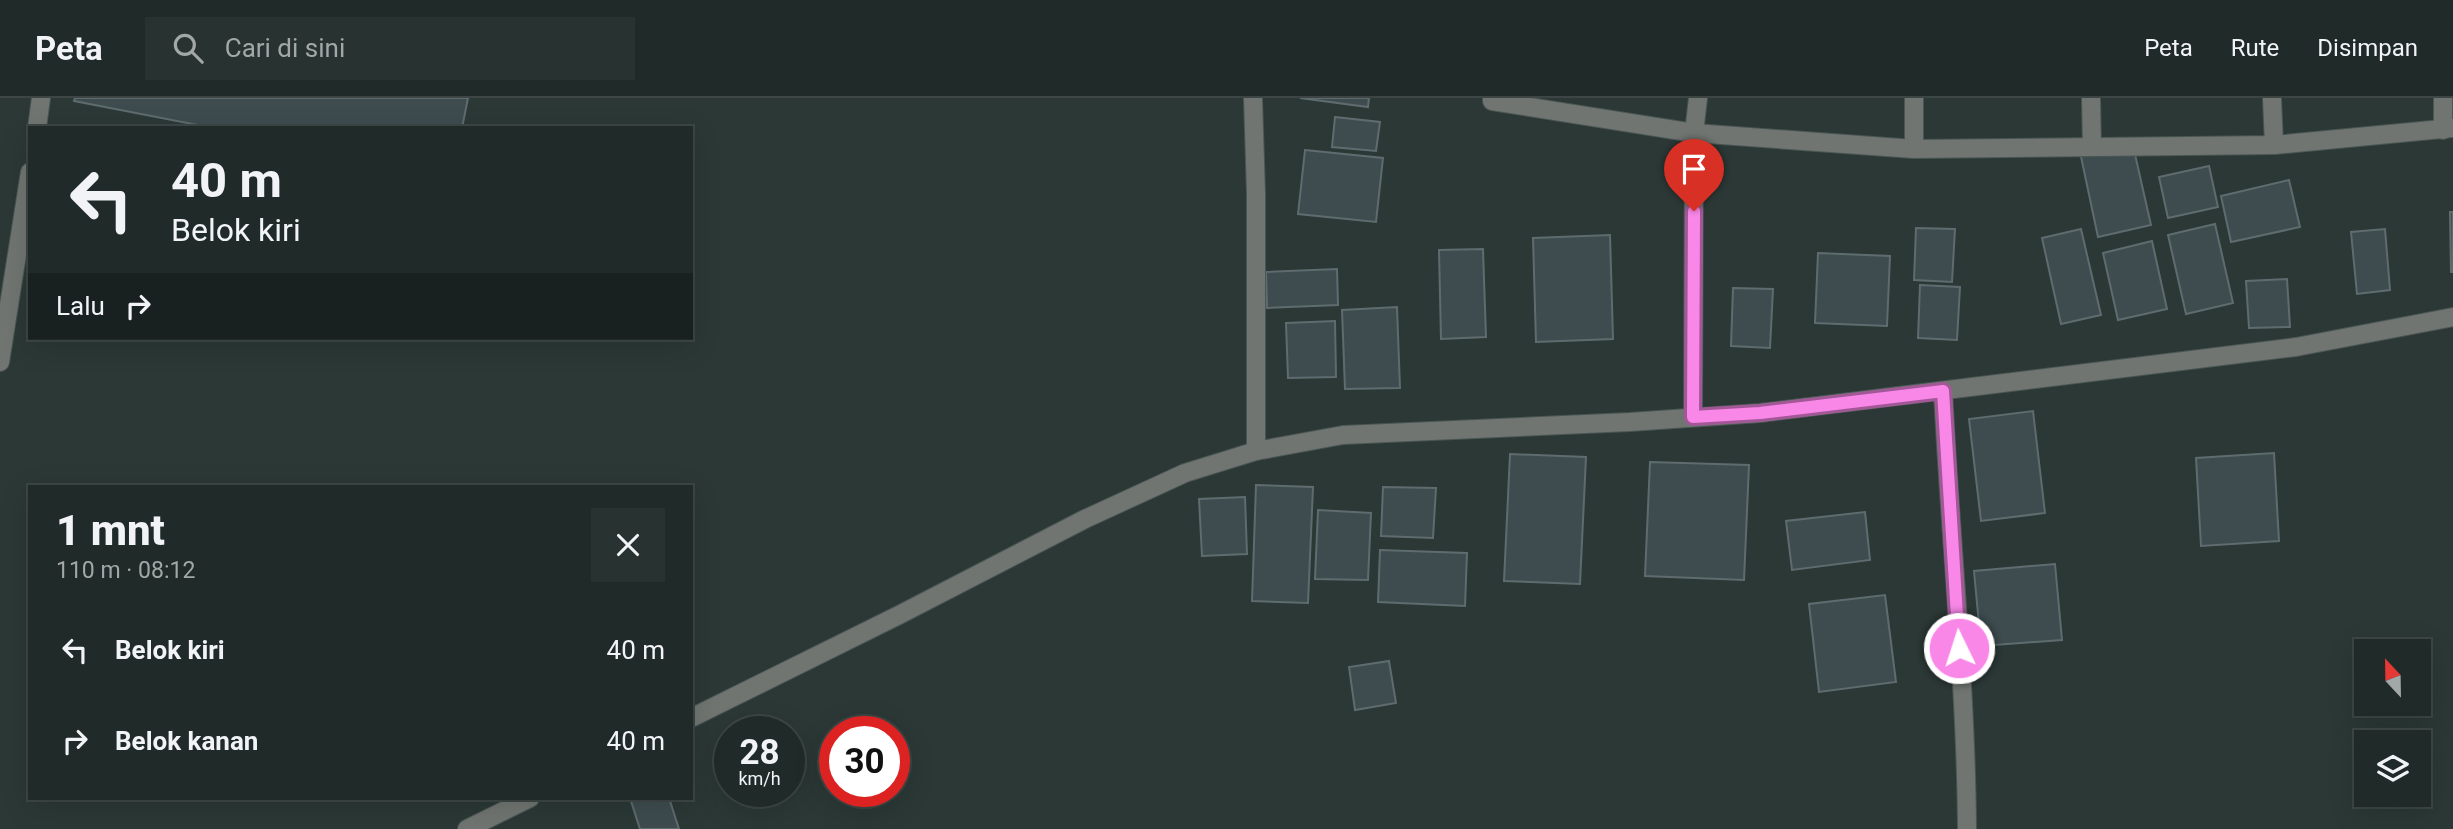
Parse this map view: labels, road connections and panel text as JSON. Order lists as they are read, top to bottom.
{
  "north": "top",
  "page": {
    "header": "Peta",
    "search": "Cari di sini",
    "nav": ["Peta", "Rute", "Disimpan"],
    "turn": ["40 m", "Belok kiri"],
    "then": "Lalu",
    "heading": ["1 mnt", "110 m · 08:12"],
    "list": [
      {
        "name": "Belok kiri",
        "value": "40 m"
      },
      {
        "name": "Belok kanan",
        "value": "40 m"
      }
    ],
    "speed": "28 km/h",
    "limit": "30"
  }
}
